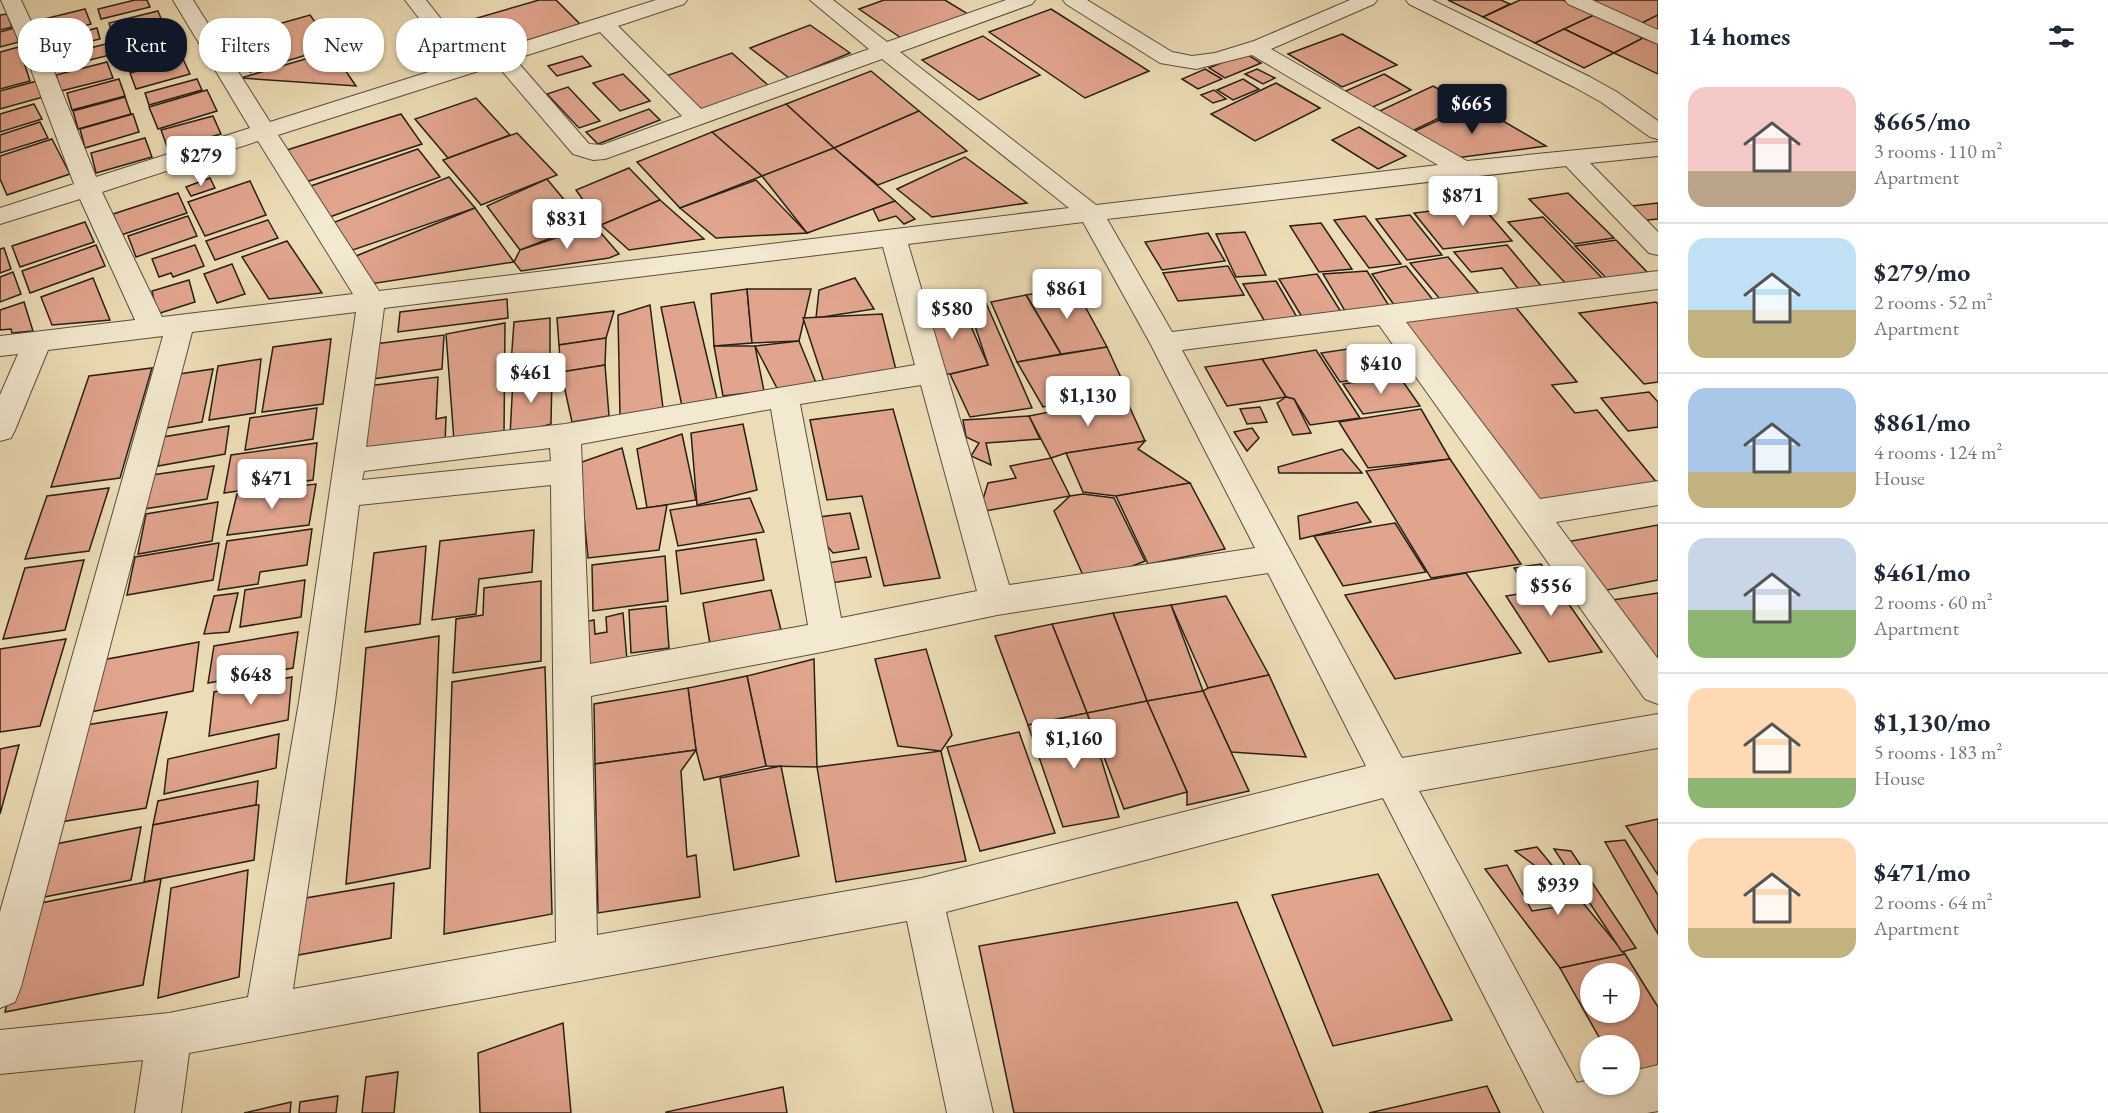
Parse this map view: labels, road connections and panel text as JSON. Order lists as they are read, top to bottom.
{
  "page": {
    "heading": "14 homes",
    "chip": [
      "Buy",
      "Rent",
      "Filters",
      "New",
      "Apartment"
    ],
    "list": [
      {
        "name": "$665/mo",
        "note": "3 rooms · 110 m² · Apartment"
      },
      {
        "name": "$279/mo",
        "note": "2 rooms · 52 m² · Apartment"
      },
      {
        "name": "$861/mo",
        "note": "4 rooms · 124 m² · House"
      },
      {
        "name": "$461/mo",
        "note": "2 rooms · 60 m² · Apartment"
      },
      {
        "name": "$1,130/mo",
        "note": "5 rooms · 183 m² · House"
      },
      {
        "name": "$471/mo",
        "note": "2 rooms · 64 m² · Apartment"
      }
    ],
    "price": [
      "$665",
      "$279",
      "$871",
      "$831",
      "$861",
      "$580",
      "$410",
      "$461",
      "$1,130",
      "$471",
      "$556",
      "$648",
      "$1,160",
      "$939"
    ],
    "map_buttons": ["+", "−"]
  }
}
